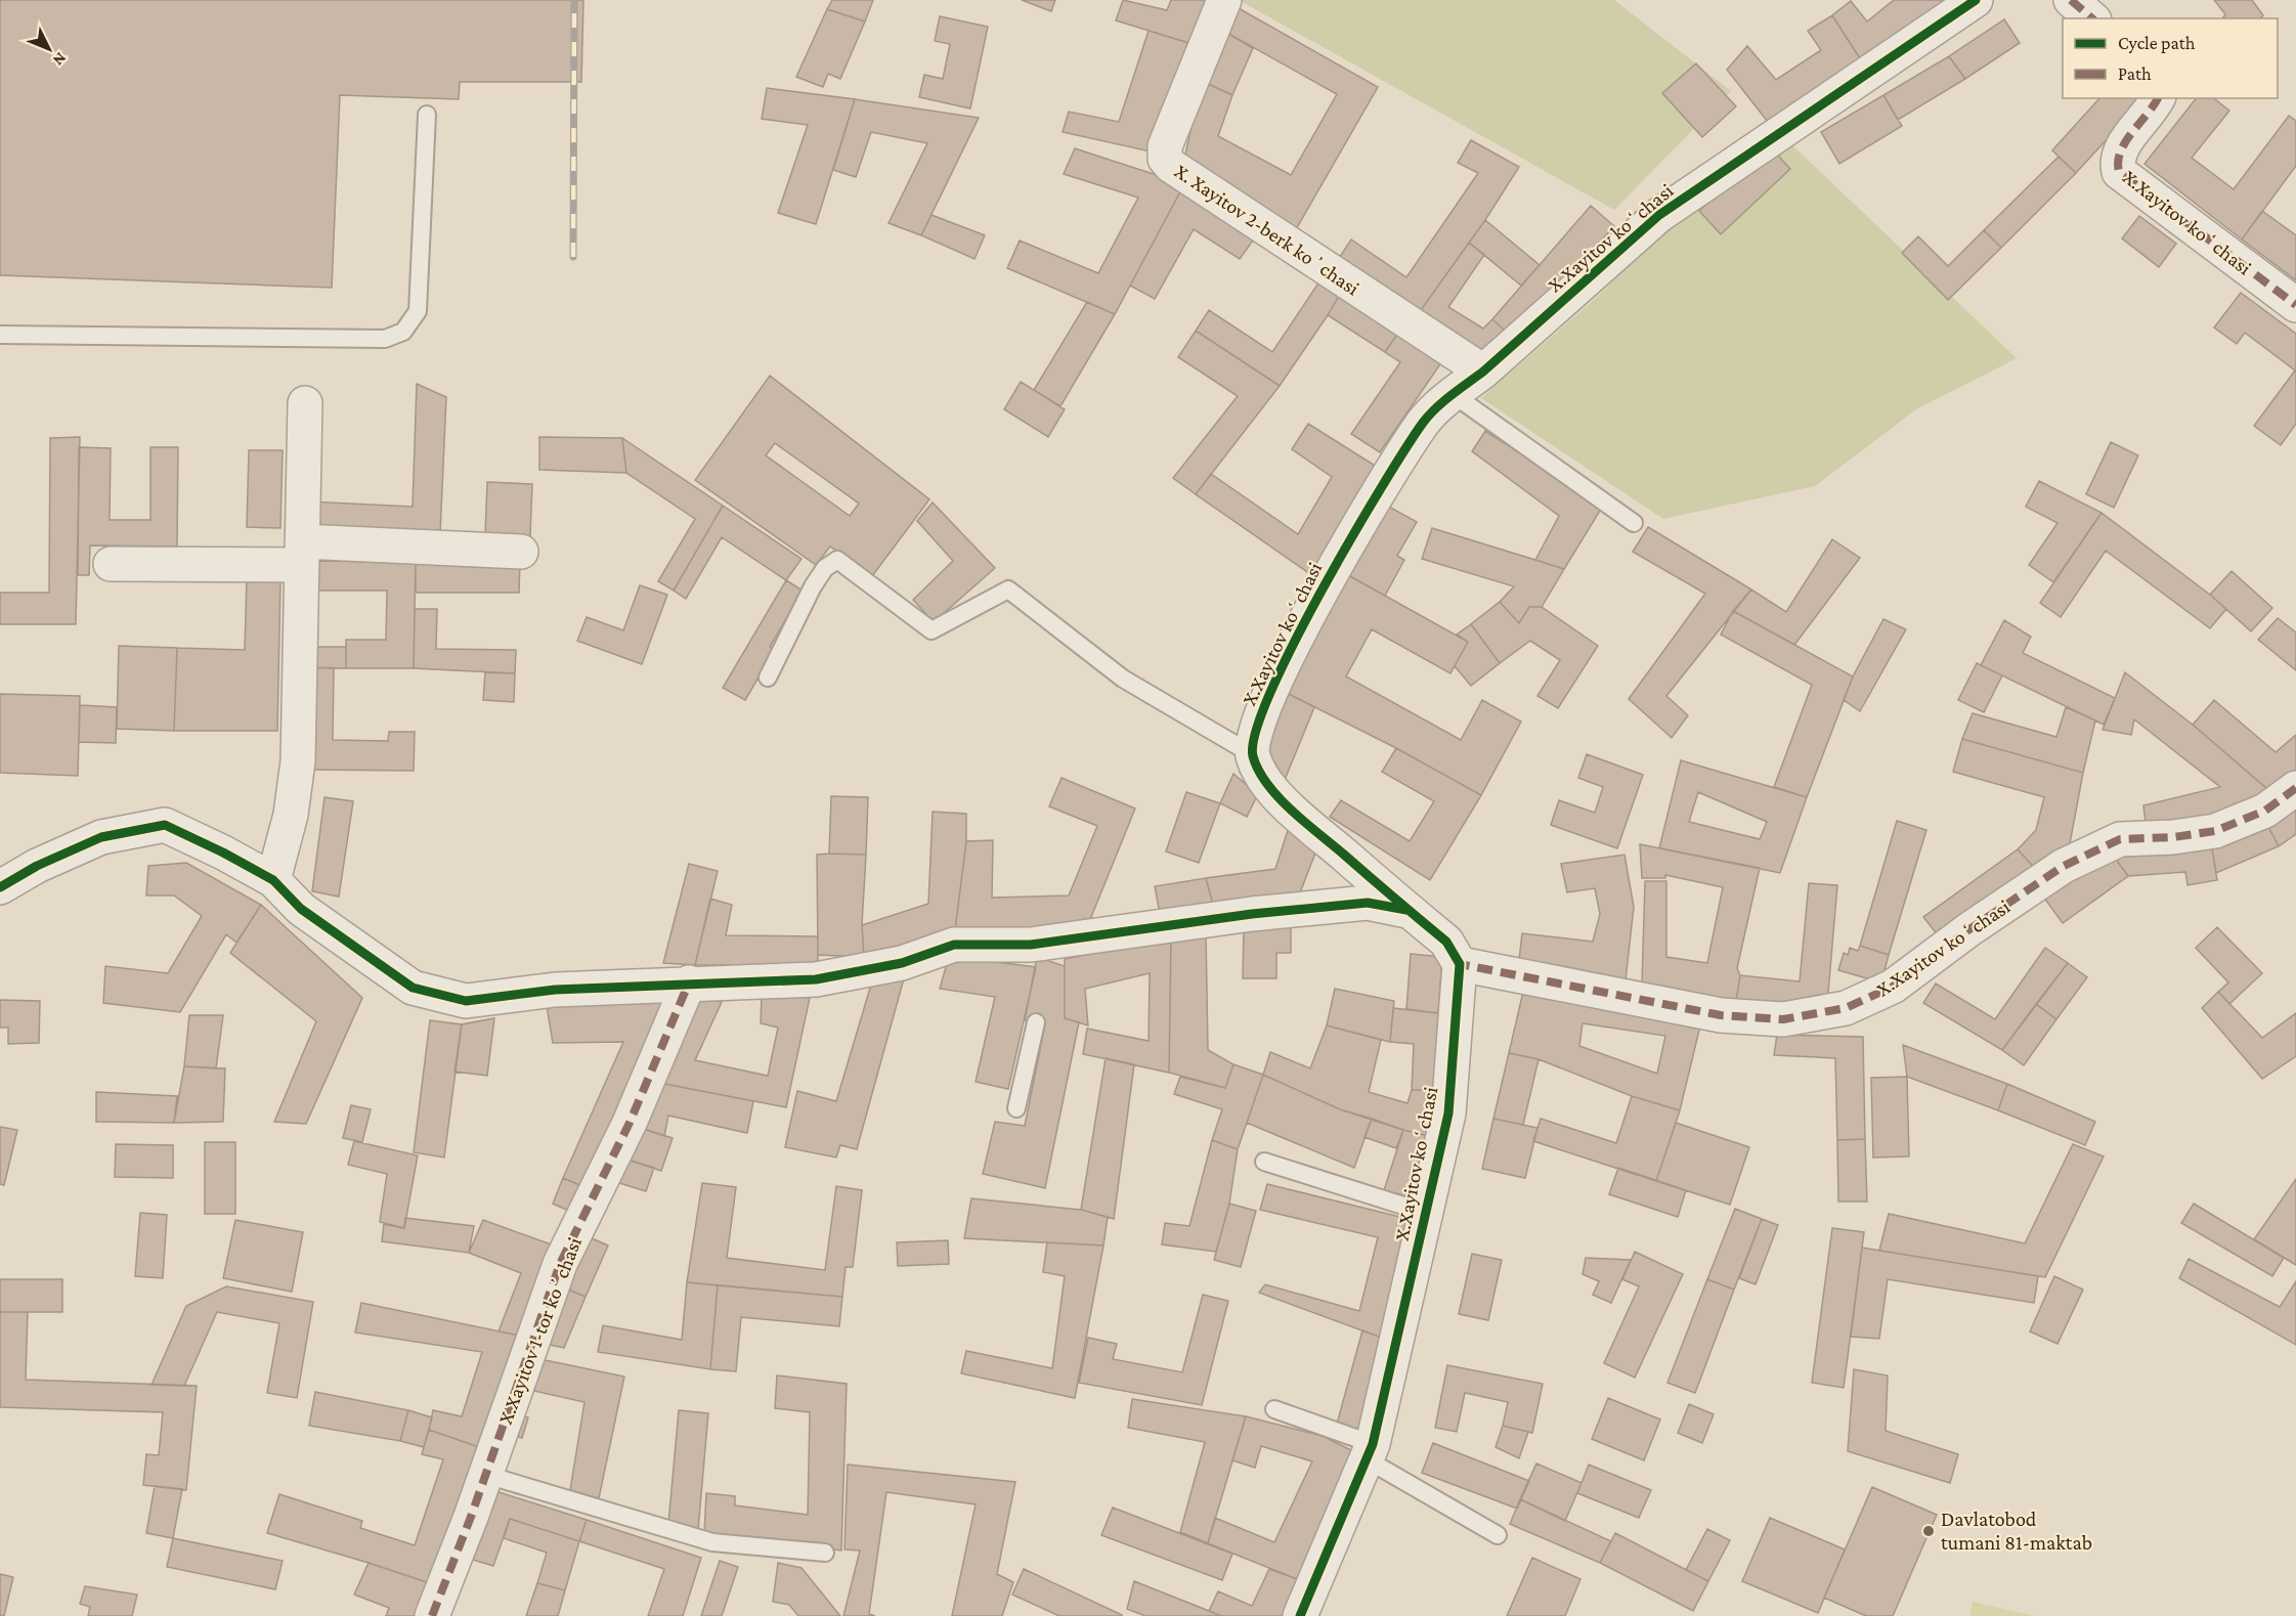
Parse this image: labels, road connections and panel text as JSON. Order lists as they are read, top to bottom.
{
  "streets": {
    "street": ["X.Xayitov koʻchasi", "X. Xayitov 2-berk koʼchasi", "X.Xayitov 1-tor koʼchasi"]
  },
  "crossings": [
    ["X.Xayitov koʻchasi", "X. Xayitov 2-berk koʼchasi"]
  ],
  "places": ["Davlatobod tumani 81-maktab"],
  "legend": ["Cycle path", "Path"],
  "north": "bottom right"
}
